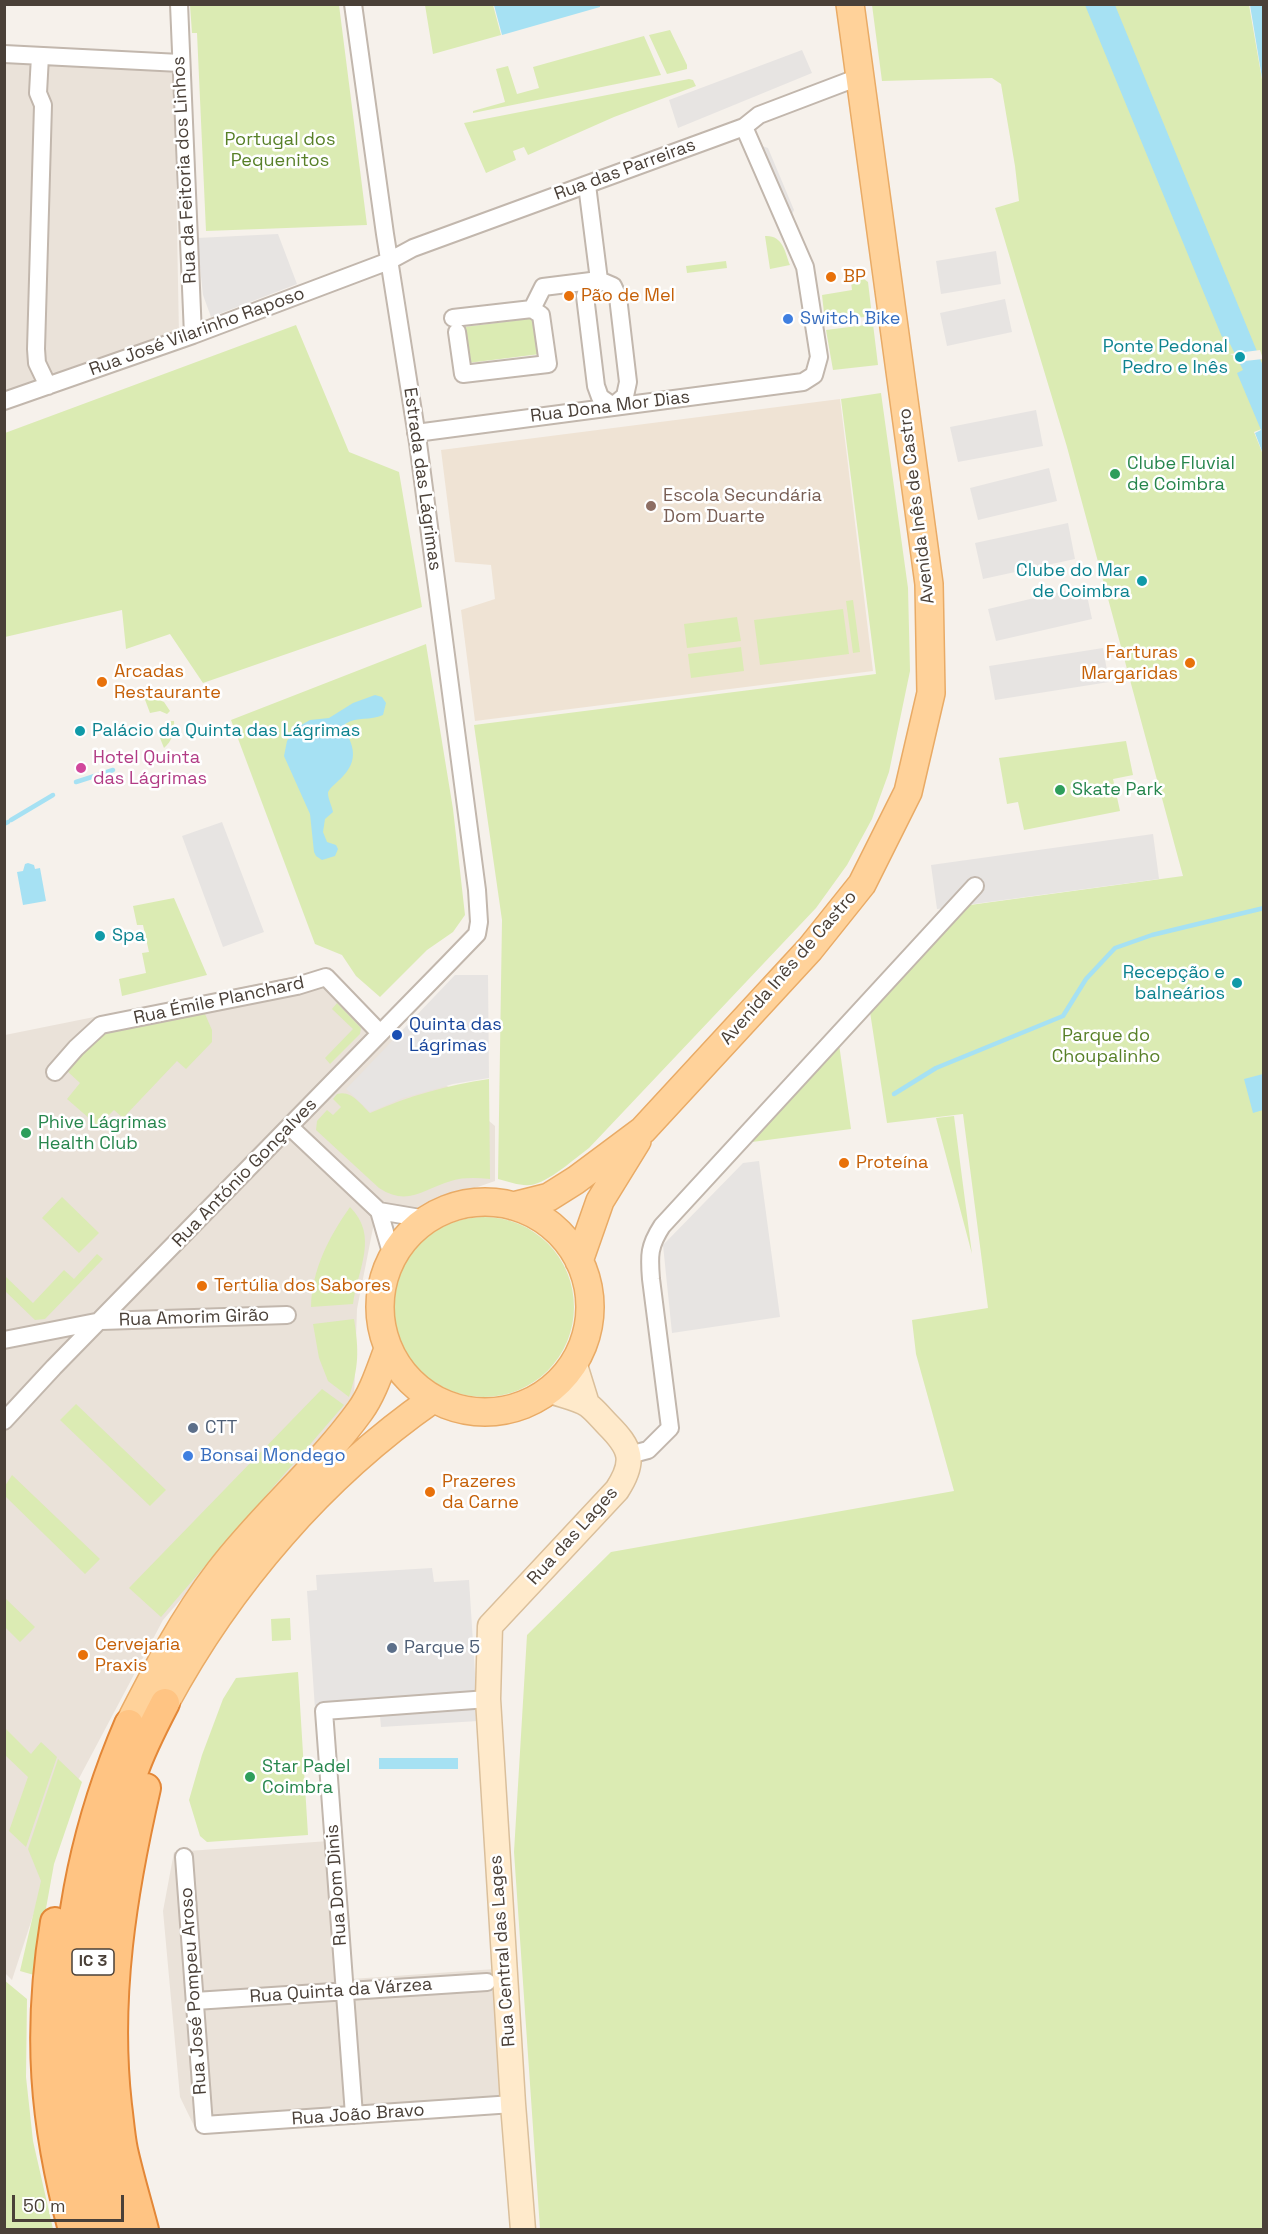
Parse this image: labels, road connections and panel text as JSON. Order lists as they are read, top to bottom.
{
  "streets": {
    "highway": ["IC 3"],
    "main road": ["Avenida Inês de Castro", "Rua das Lages", "Rua Central das Lages"],
    "street": [
      "Rua da Feitoria dos Linhos",
      "Rua das Parreiras",
      "Rua José Vilarinho Raposo",
      "Rua Dona Mor Dias",
      "Estrada das Lágrimas",
      "Rua Émile Planchard",
      "Rua António Gonçalves",
      "Rua Amorim Girão",
      "Rua Dom Dinis",
      "Rua José Pompeu Aroso",
      "Rua Quinta da Várzea",
      "Rua João Bravo"
    ]
  },
  "crossings": [
    ["Rua da Feitoria dos Linhos", "Rua José Vilarinho Raposo"],
    ["Rua das Parreiras", "Rua José Vilarinho Raposo"],
    ["Rua das Parreiras", "Rua Dona Mor Dias"],
    ["Rua das Parreiras", "Estrada das Lágrimas"],
    ["Rua das Parreiras", "Avenida Inês de Castro"],
    ["Rua José Vilarinho Raposo", "Estrada das Lágrimas"],
    ["Rua Dona Mor Dias", "Estrada das Lágrimas"],
    ["Estrada das Lágrimas", "Rua António Gonçalves"],
    ["Rua Émile Planchard", "Rua António Gonçalves"],
    ["Rua António Gonçalves", "Rua Amorim Girão"],
    ["Rua das Lages", "Rua Central das Lages"],
    ["Rua Dom Dinis", "Rua Central das Lages"],
    ["Rua Dom Dinis", "Rua Quinta da Várzea"],
    ["Rua Dom Dinis", "Rua João Bravo"],
    ["Rua Central das Lages", "Rua João Bravo"],
    ["Rua José Pompeu Aroso", "Rua Quinta da Várzea"],
    ["Rua José Pompeu Aroso", "Rua João Bravo"]
  ],
  "parks": ["Portugal dos Pequenitos", "Parque do Choupalinho"],
  "places": [
    "BP",
    "Pão de Mel",
    "Switch Bike",
    "Ponte Pedonal Pedro e Inês",
    "Clube Fluvial de Coimbra",
    "Escola Secundária Dom Duarte",
    "Clube do Mar de Coimbra",
    "Farturas Margaridas",
    "Arcadas Restaurante",
    "Palácio da Quinta das Lágrimas",
    "Hotel Quinta das Lágrimas",
    "Skate Park",
    "Spa",
    "Recepção e balneários",
    "Quinta das Lágrimas",
    "Phive Lágrimas Health Club",
    "Proteína",
    "Tertúlia dos Sabores",
    "CTT",
    "Bonsai Mondego",
    "Prazeres da Carne",
    "Parque 5",
    "Cervejaria Praxis",
    "Star Padel Coimbra"
  ],
  "scale_bar": "50 m"
}
